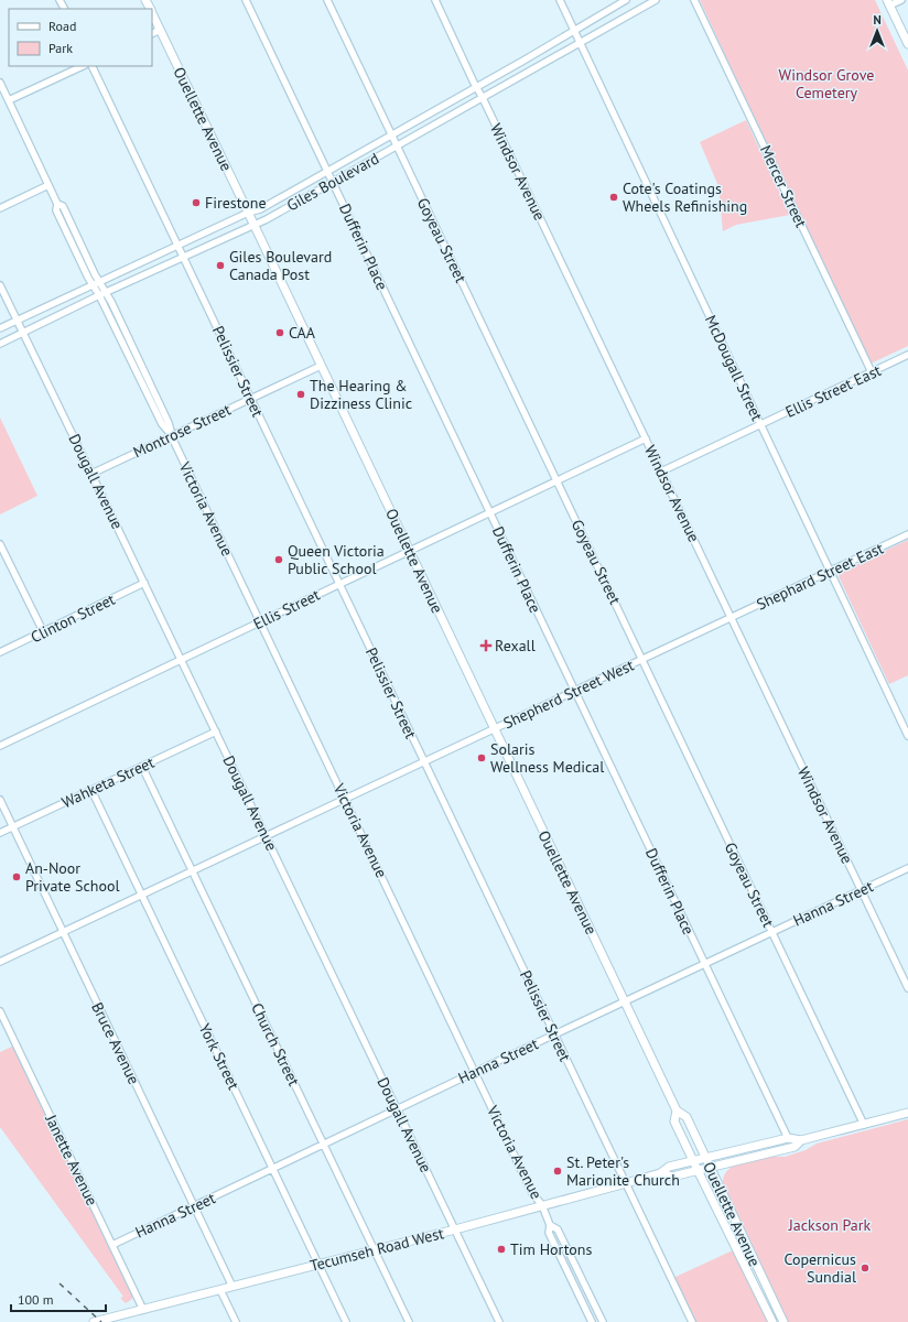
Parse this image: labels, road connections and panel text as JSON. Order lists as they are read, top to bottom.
{
  "streets": {
    "main road": ["Ouellette Avenue", "Tecumseh Road West"],
    "street": [
      "Windsor Avenue",
      "Giles Boulevard",
      "Mercer Street",
      "Goyeau Street",
      "Dufferin Place",
      "McDougall Street",
      "Pelissier Street",
      "Ellis Street East",
      "Montrose Street",
      "Dougall Avenue",
      "Victoria Avenue",
      "Shephard Street East",
      "Ellis Street",
      "Clinton Street",
      "Shepherd Street West",
      "Wahketa Street",
      "Hanna Street",
      "Bruce Avenue",
      "Church Street",
      "York Street",
      "Janette Avenue"
    ]
  },
  "crossings": [
    ["Ouellette Avenue", "Giles Boulevard"],
    ["Ouellette Avenue", "Montrose Street"],
    ["Ouellette Avenue", "Ellis Street"],
    ["Ouellette Avenue", "Shepherd Street West"],
    ["Ouellette Avenue", "Hanna Street"],
    ["Ouellette Avenue", "Tecumseh Road West"],
    ["Windsor Avenue", "Giles Boulevard"],
    ["Windsor Avenue", "Ellis Street East"],
    ["Windsor Avenue", "Shephard Street East"],
    ["Windsor Avenue", "Ellis Street"],
    ["Windsor Avenue", "Shepherd Street West"],
    ["Windsor Avenue", "Hanna Street"],
    ["Giles Boulevard", "Goyeau Street"],
    ["Giles Boulevard", "Dufferin Place"],
    ["Giles Boulevard", "McDougall Street"],
    ["Giles Boulevard", "Pelissier Street"],
    ["Giles Boulevard", "Dougall Avenue"],
    ["Giles Boulevard", "Victoria Avenue"],
    ["Mercer Street", "Ellis Street East"],
    ["Goyeau Street", "Ellis Street"],
    ["Goyeau Street", "Shepherd Street West"],
    ["Goyeau Street", "Hanna Street"],
    ["Dufferin Place", "Ellis Street"],
    ["Dufferin Place", "Shepherd Street West"],
    ["Dufferin Place", "Hanna Street"],
    ["Dufferin Place", "Tecumseh Road West"],
    ["McDougall Street", "Ellis Street East"],
    ["McDougall Street", "Shephard Street East"],
    ["Pelissier Street", "Montrose Street"],
    ["Pelissier Street", "Ellis Street"],
    ["Pelissier Street", "Shepherd Street West"],
    ["Pelissier Street", "Hanna Street"],
    ["Pelissier Street", "Tecumseh Road West"],
    ["Montrose Street", "Dougall Avenue"],
    ["Montrose Street", "Victoria Avenue"],
    ["Dougall Avenue", "Ellis Street"],
    ["Dougall Avenue", "Clinton Street"],
    ["Dougall Avenue", "Shepherd Street West"],
    ["Dougall Avenue", "Wahketa Street"],
    ["Dougall Avenue", "Hanna Street"],
    ["Dougall Avenue", "Tecumseh Road West"],
    ["Victoria Avenue", "Ellis Street"],
    ["Victoria Avenue", "Shepherd Street West"],
    ["Victoria Avenue", "Hanna Street"],
    ["Victoria Avenue", "Tecumseh Road West"],
    ["Shephard Street East", "Shepherd Street West"],
    ["Shepherd Street West", "Bruce Avenue"],
    ["Shepherd Street West", "Church Street"],
    ["Shepherd Street West", "York Street"],
    ["Wahketa Street", "Bruce Avenue"],
    ["Wahketa Street", "Church Street"],
    ["Wahketa Street", "York Street"],
    ["Hanna Street", "Bruce Avenue"],
    ["Hanna Street", "Church Street"],
    ["Hanna Street", "York Street"],
    ["Hanna Street", "Janette Avenue"],
    ["Bruce Avenue", "Tecumseh Road West"],
    ["Church Street", "Tecumseh Road West"],
    ["York Street", "Tecumseh Road West"],
    ["Janette Avenue", "Tecumseh Road West"]
  ],
  "parks": ["Windsor Grove Cemetery", "Jackson Park"],
  "places": {
    "other": [
      "Cote's Coatings Wheels Refinishing",
      "Firestone",
      "Giles Boulevard Canada Post",
      "CAA",
      "The Hearing & Dizziness Clinic",
      "Queen Victoria Public School",
      "Solaris Wellness Medical",
      "An-Noor Private School",
      "St. Peter's Marionite Church",
      "Tim Hortons",
      "Copernicus Sundial"
    ],
    "health": ["Rexall"]
  },
  "legend": ["Road", "Park"],
  "scale_bar": "100 m",
  "north": "top"
}
